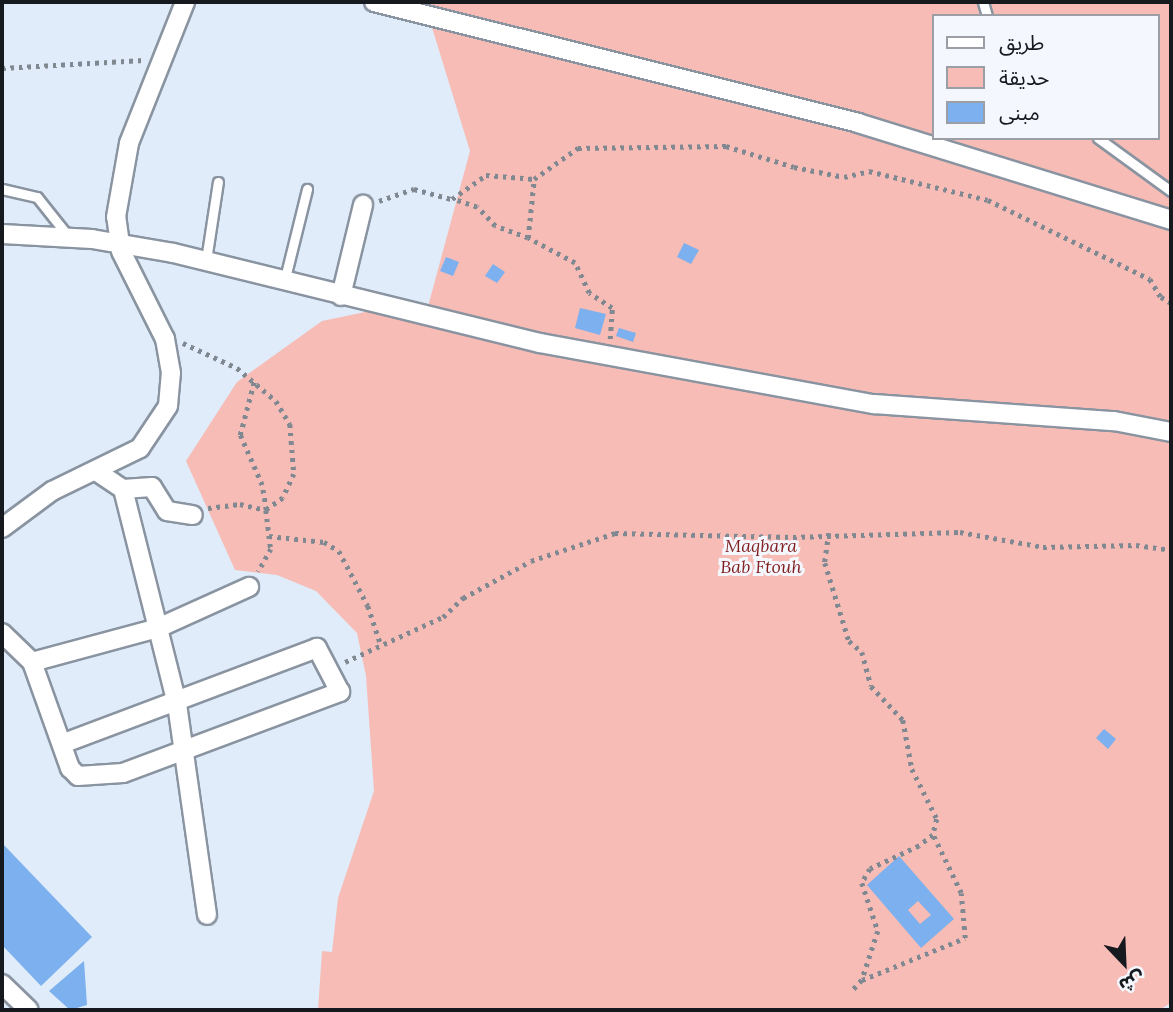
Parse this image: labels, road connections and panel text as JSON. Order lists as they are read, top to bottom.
{
  "parks": ["Maqbara Bab Ftouh"],
  "legend": ["طريق", "حديقة", "مبنى"],
  "north": "bottom right"
}
